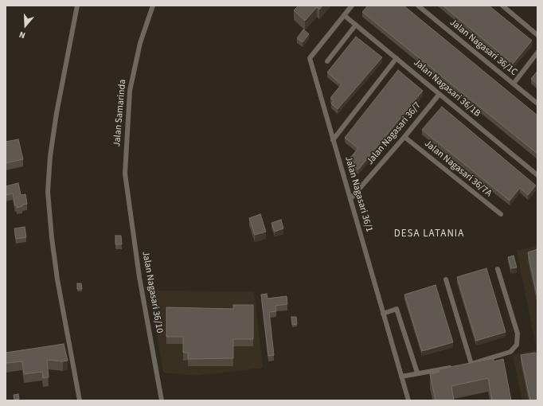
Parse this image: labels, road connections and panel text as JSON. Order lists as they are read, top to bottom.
{
  "streets": {
    "street": [
      "Jalan Nagasari 36/1C",
      "Jalan Nagasari 36/1B",
      "Jalan Samarinda",
      "Jalan Nagasari 36/7",
      "Jalan Nagasari 36/7A",
      "Jalan Nagasari 36/1",
      "Jalan Nagasari 36/10"
    ]
  },
  "crossings": [
    ["Jalan Nagasari 36/1B", "Jalan Nagasari 36/7"],
    ["Jalan Nagasari 36/1B", "Jalan Nagasari 36/1"],
    ["Jalan Samarinda", "Jalan Nagasari 36/10"],
    ["Jalan Nagasari 36/7", "Jalan Nagasari 36/7A"],
    ["Jalan Nagasari 36/7", "Jalan Nagasari 36/1"]
  ],
  "districts": ["DESA LATANIA"],
  "north": "bottom"
}
